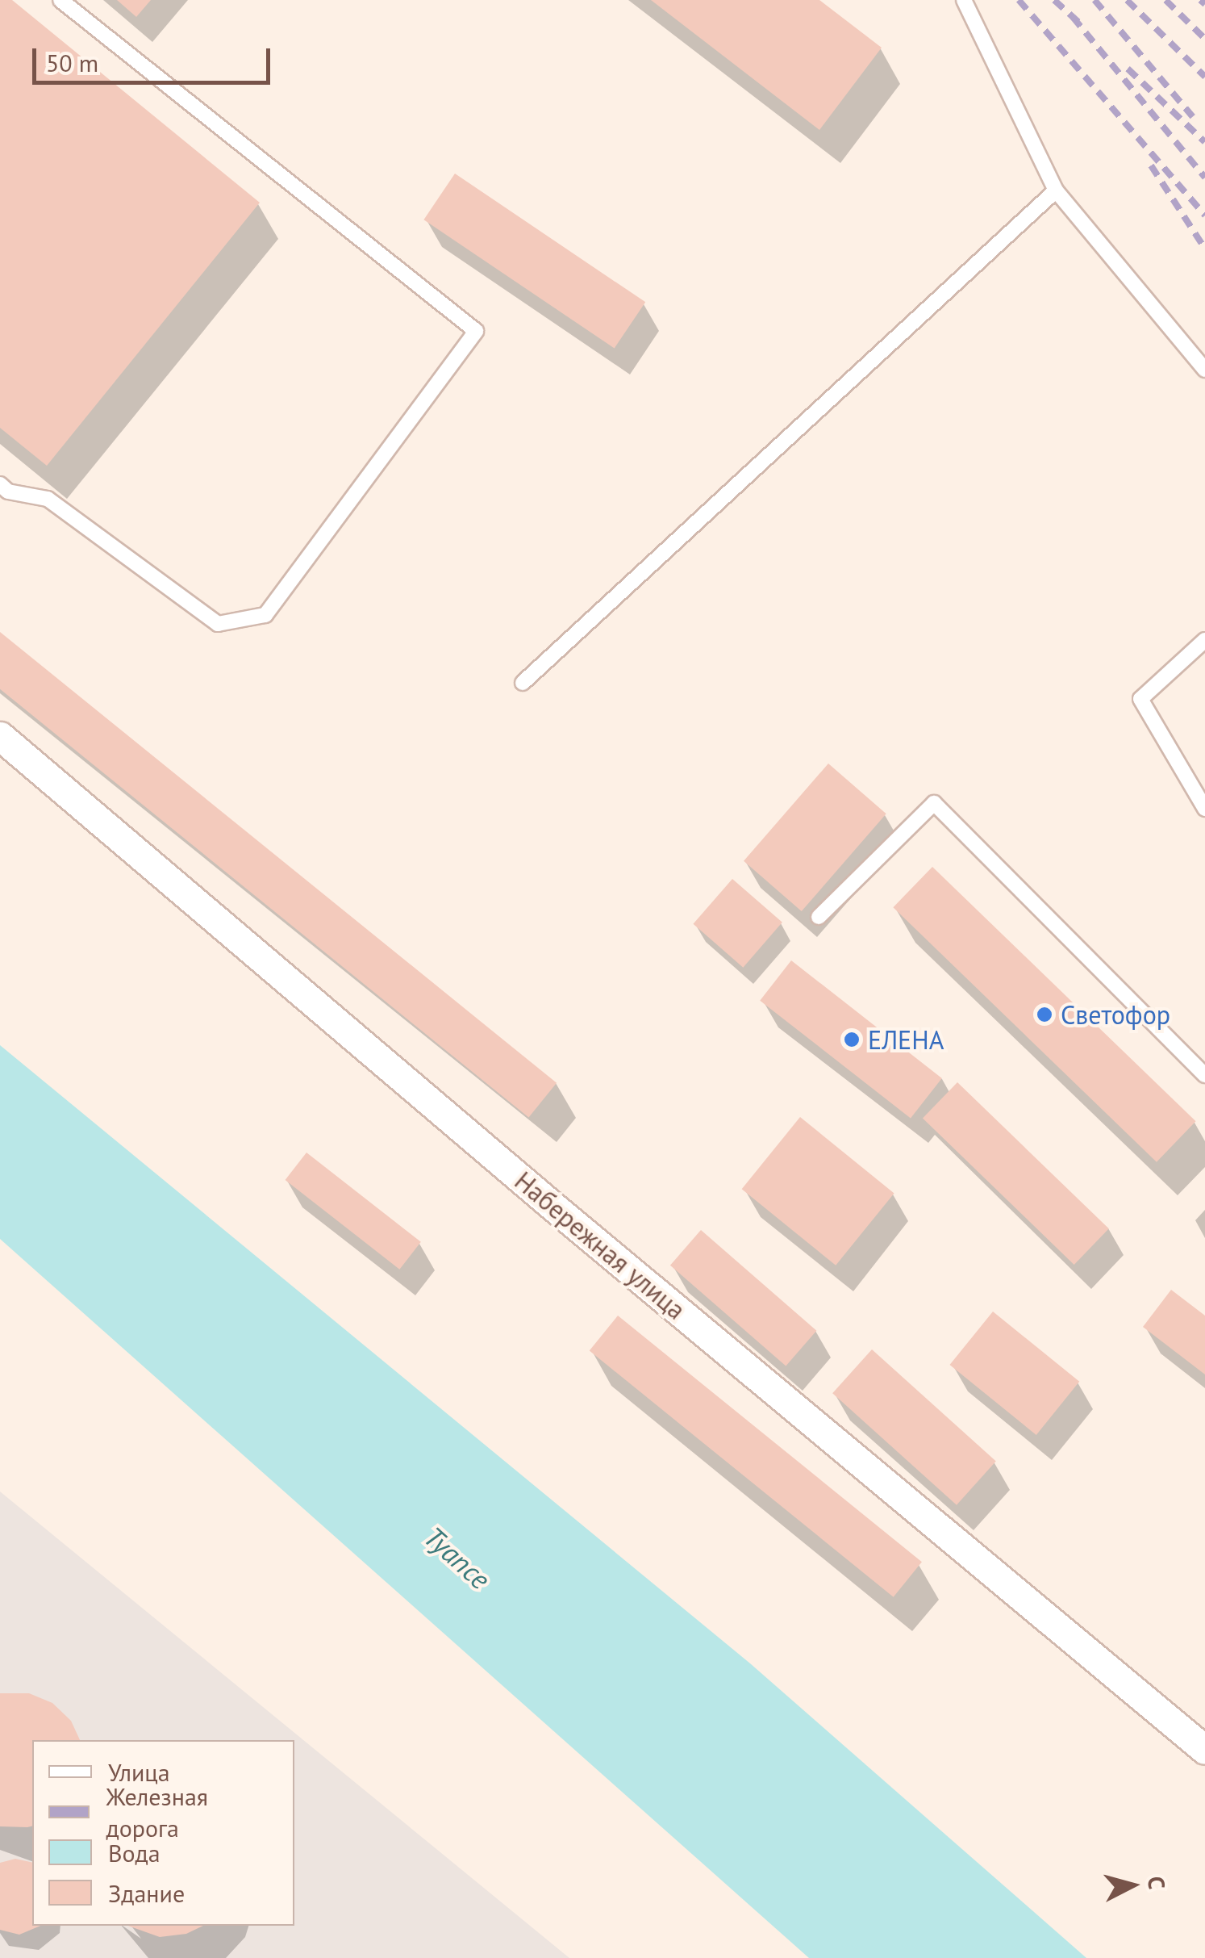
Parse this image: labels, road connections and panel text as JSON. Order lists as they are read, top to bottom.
{
  "streets": {
    "street": ["Набережная улица"]
  },
  "water": ["Туапсе"],
  "places": ["Светофор", "ЕЛЕНА"],
  "legend": [
    "Улица",
    "Железная дорога",
    "Вода",
    "Здание"
  ],
  "scale_bar": "50 m",
  "north": "right"
}
